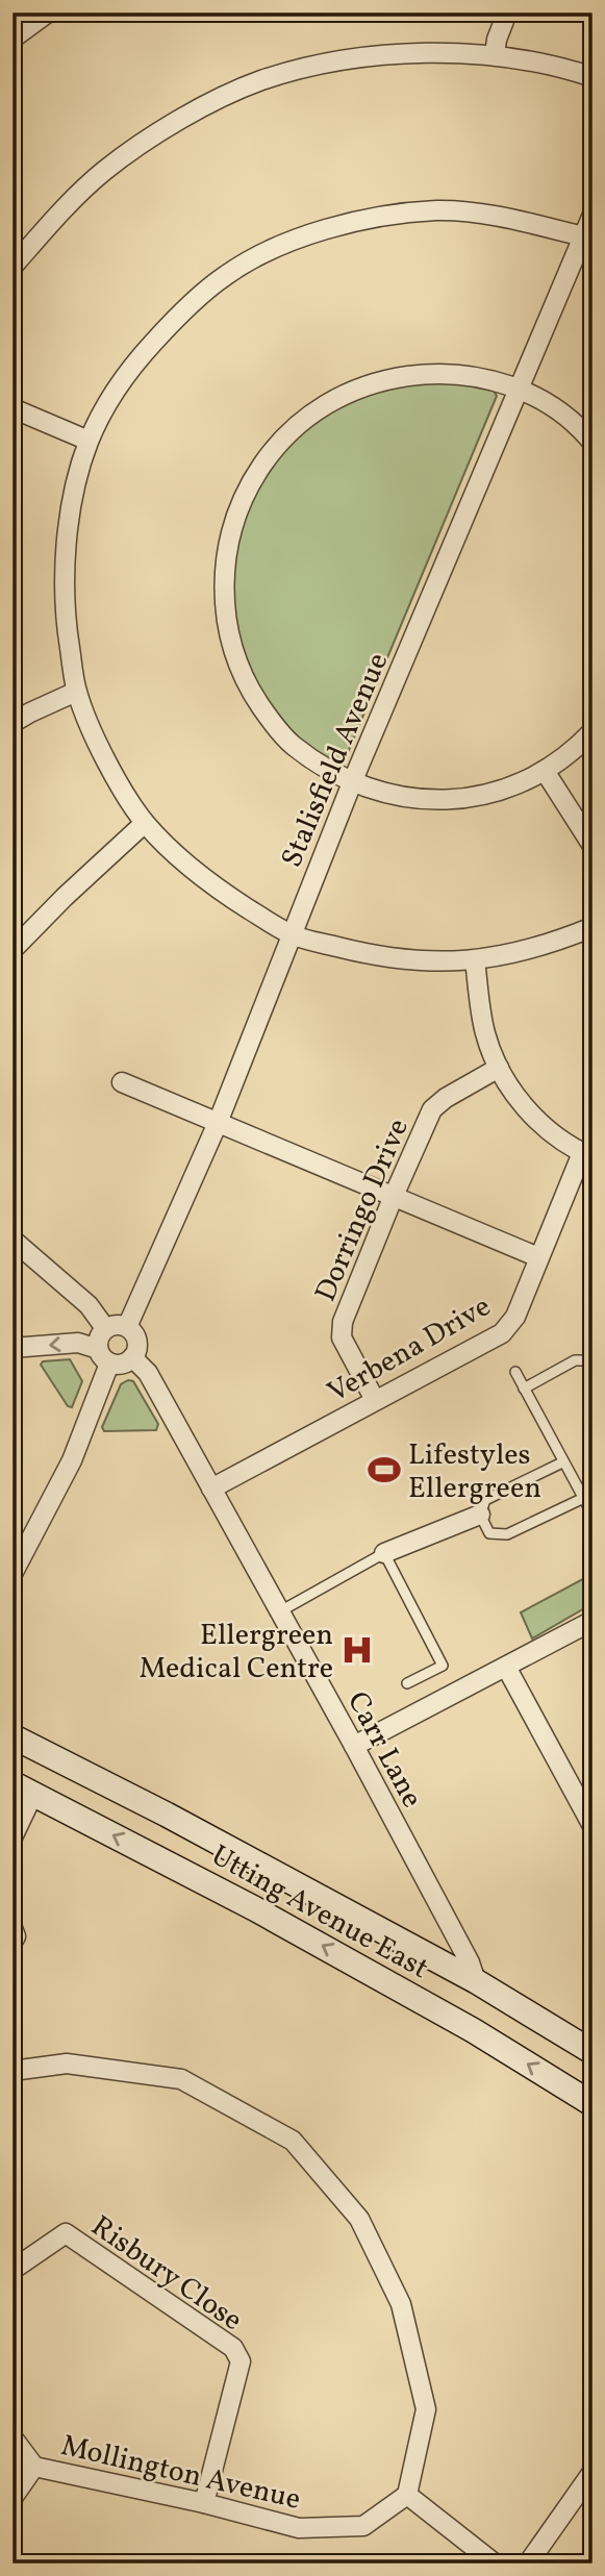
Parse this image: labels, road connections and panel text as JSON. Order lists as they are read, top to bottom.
{
  "streets": {
    "street": [
      "Stalisfield Avenue",
      "Dorringo Drive",
      "Verbena Drive",
      "Carr Lane",
      "Utting Avenue East",
      "Risbury Close",
      "Mollington Avenue"
    ]
  },
  "crossings": [
    ["Stalisfield Avenue", "Carr Lane"],
    ["Dorringo Drive", "Verbena Drive"],
    ["Verbena Drive", "Carr Lane"],
    ["Carr Lane", "Utting Avenue East"],
    ["Risbury Close", "Mollington Avenue"]
  ],
  "places": {
    "sports": ["Lifestyles Ellergreen"],
    "hospital": ["Ellergreen Medical Centre"]
  }
}
